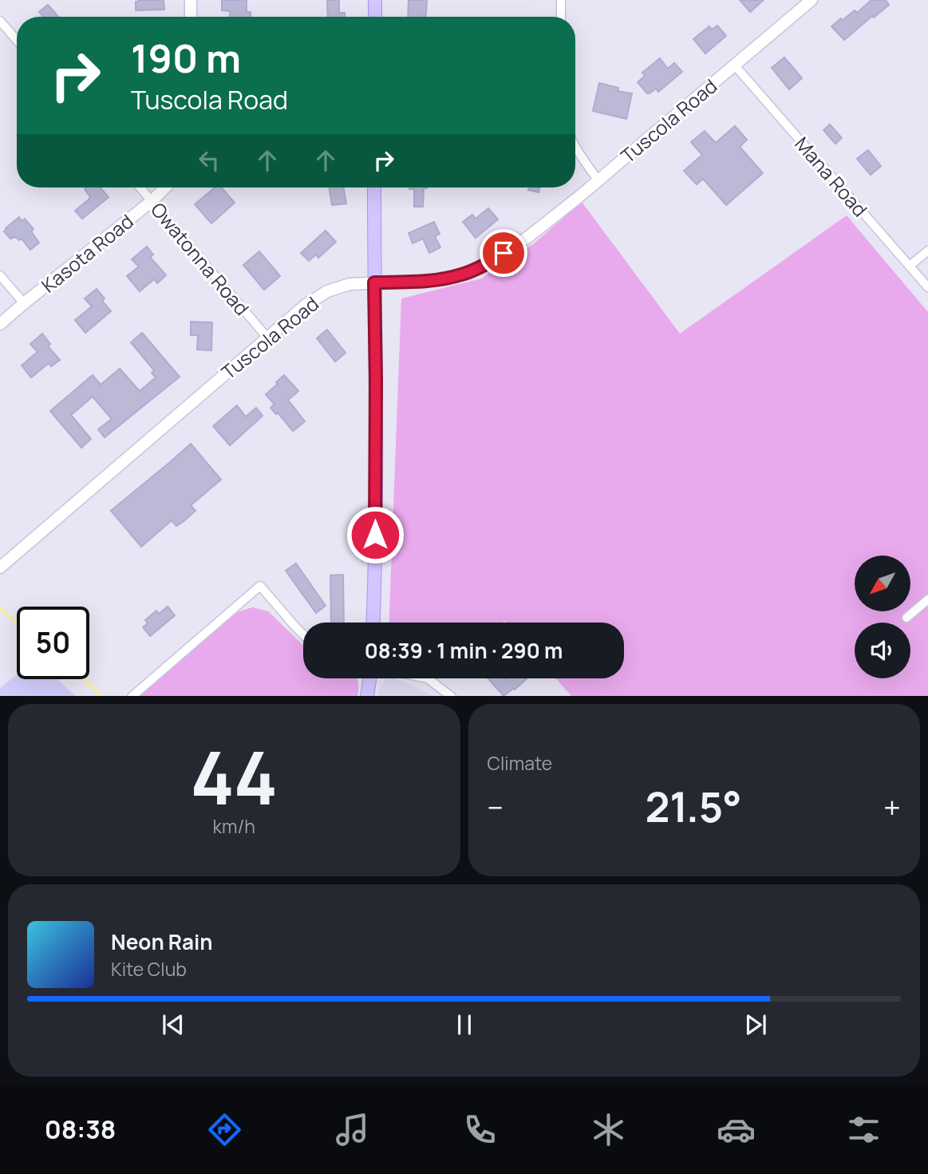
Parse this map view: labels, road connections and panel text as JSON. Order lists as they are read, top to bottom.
{
  "streets": {
    "street": [
      "Tuscola Road",
      "Mana Road",
      "Kasota Road",
      "Owatonna Road"
    ]
  },
  "crossings": [
    ["Tuscola Road", "Mana Road"],
    ["Tuscola Road", "Owatonna Road"],
    ["Kasota Road", "Owatonna Road"]
  ],
  "north": "bottom left",
  "page": {
    "turn": ["190 m", "Tuscola Road"],
    "limit": "50",
    "trip": "08:39 · 1 min · 290 m",
    "tile": [
      ["44", "km/h"],
      "Climate"
    ],
    "heat": ["−", "21.5°", "+"],
    "song": ["Neon Rain", "Kite Club"],
    "tabs": "08:38"
  }
}
